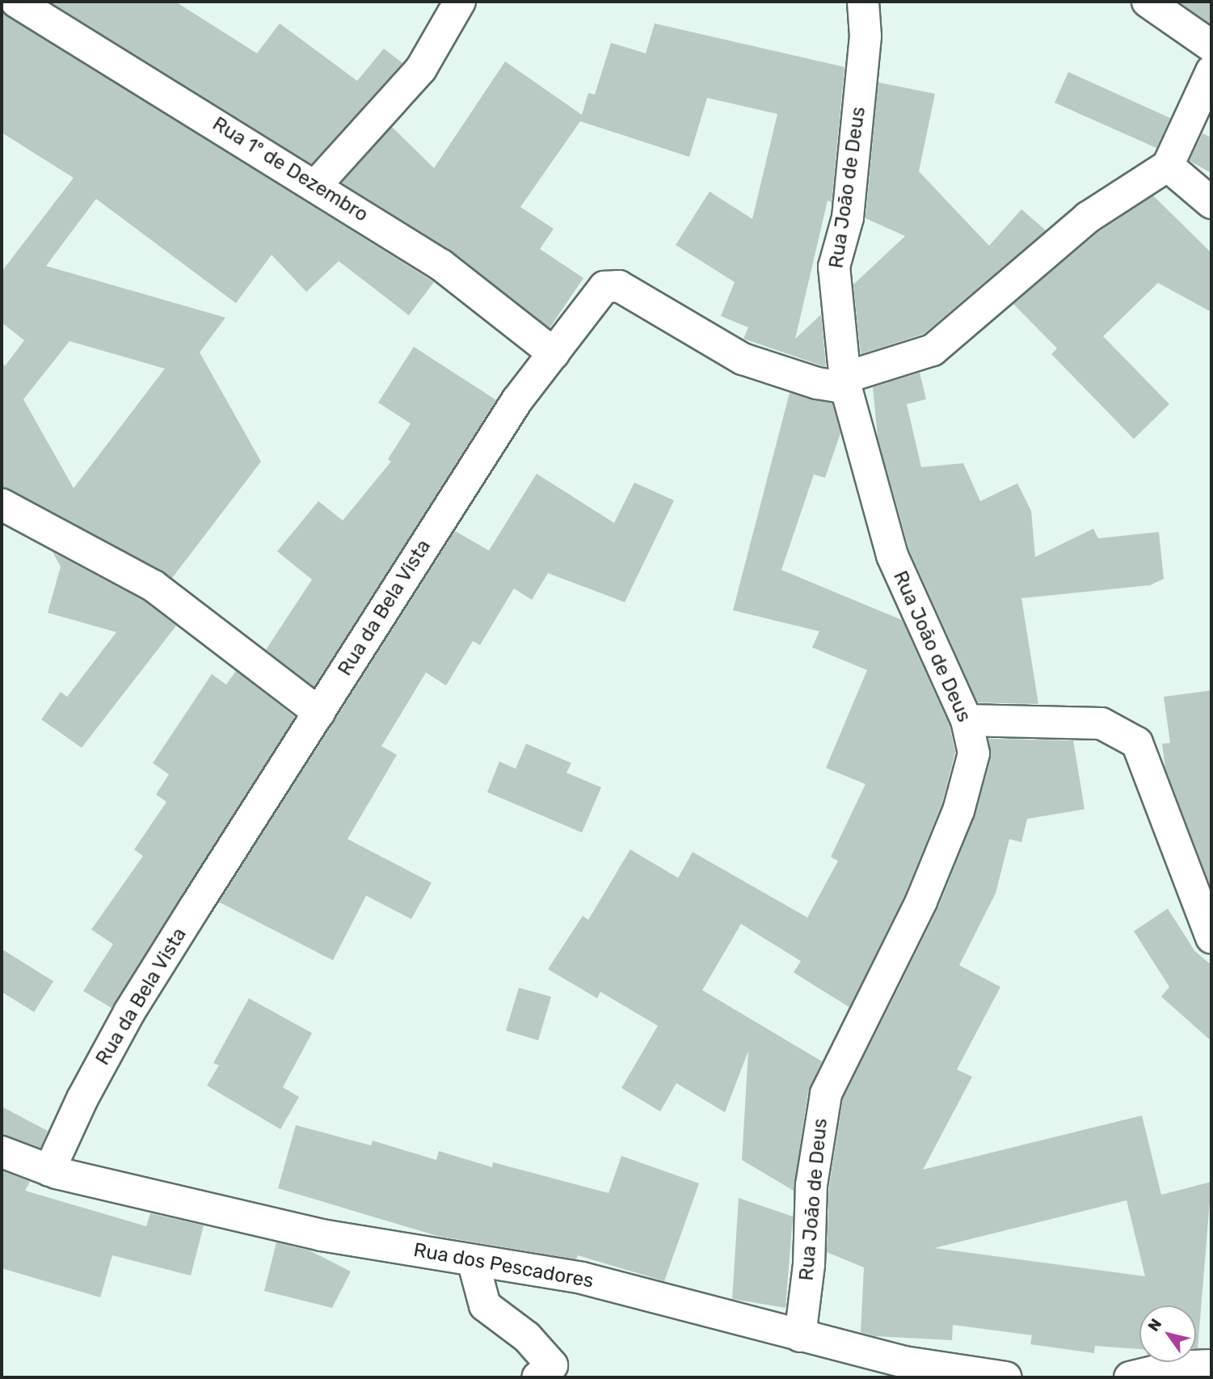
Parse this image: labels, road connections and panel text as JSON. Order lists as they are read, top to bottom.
{
  "streets": {
    "street": [
      "Rua 1º de Dezembro",
      "Rua João de Deus",
      "Rua da Bela Vista",
      "Rua dos Pescadores"
    ]
  },
  "crossings": [
    ["Rua 1º de Dezembro", "Rua da Bela Vista"],
    ["Rua João de Deus", "Rua da Bela Vista"],
    ["Rua João de Deus", "Rua dos Pescadores"],
    ["Rua da Bela Vista", "Rua dos Pescadores"]
  ],
  "north": "top left"
}
